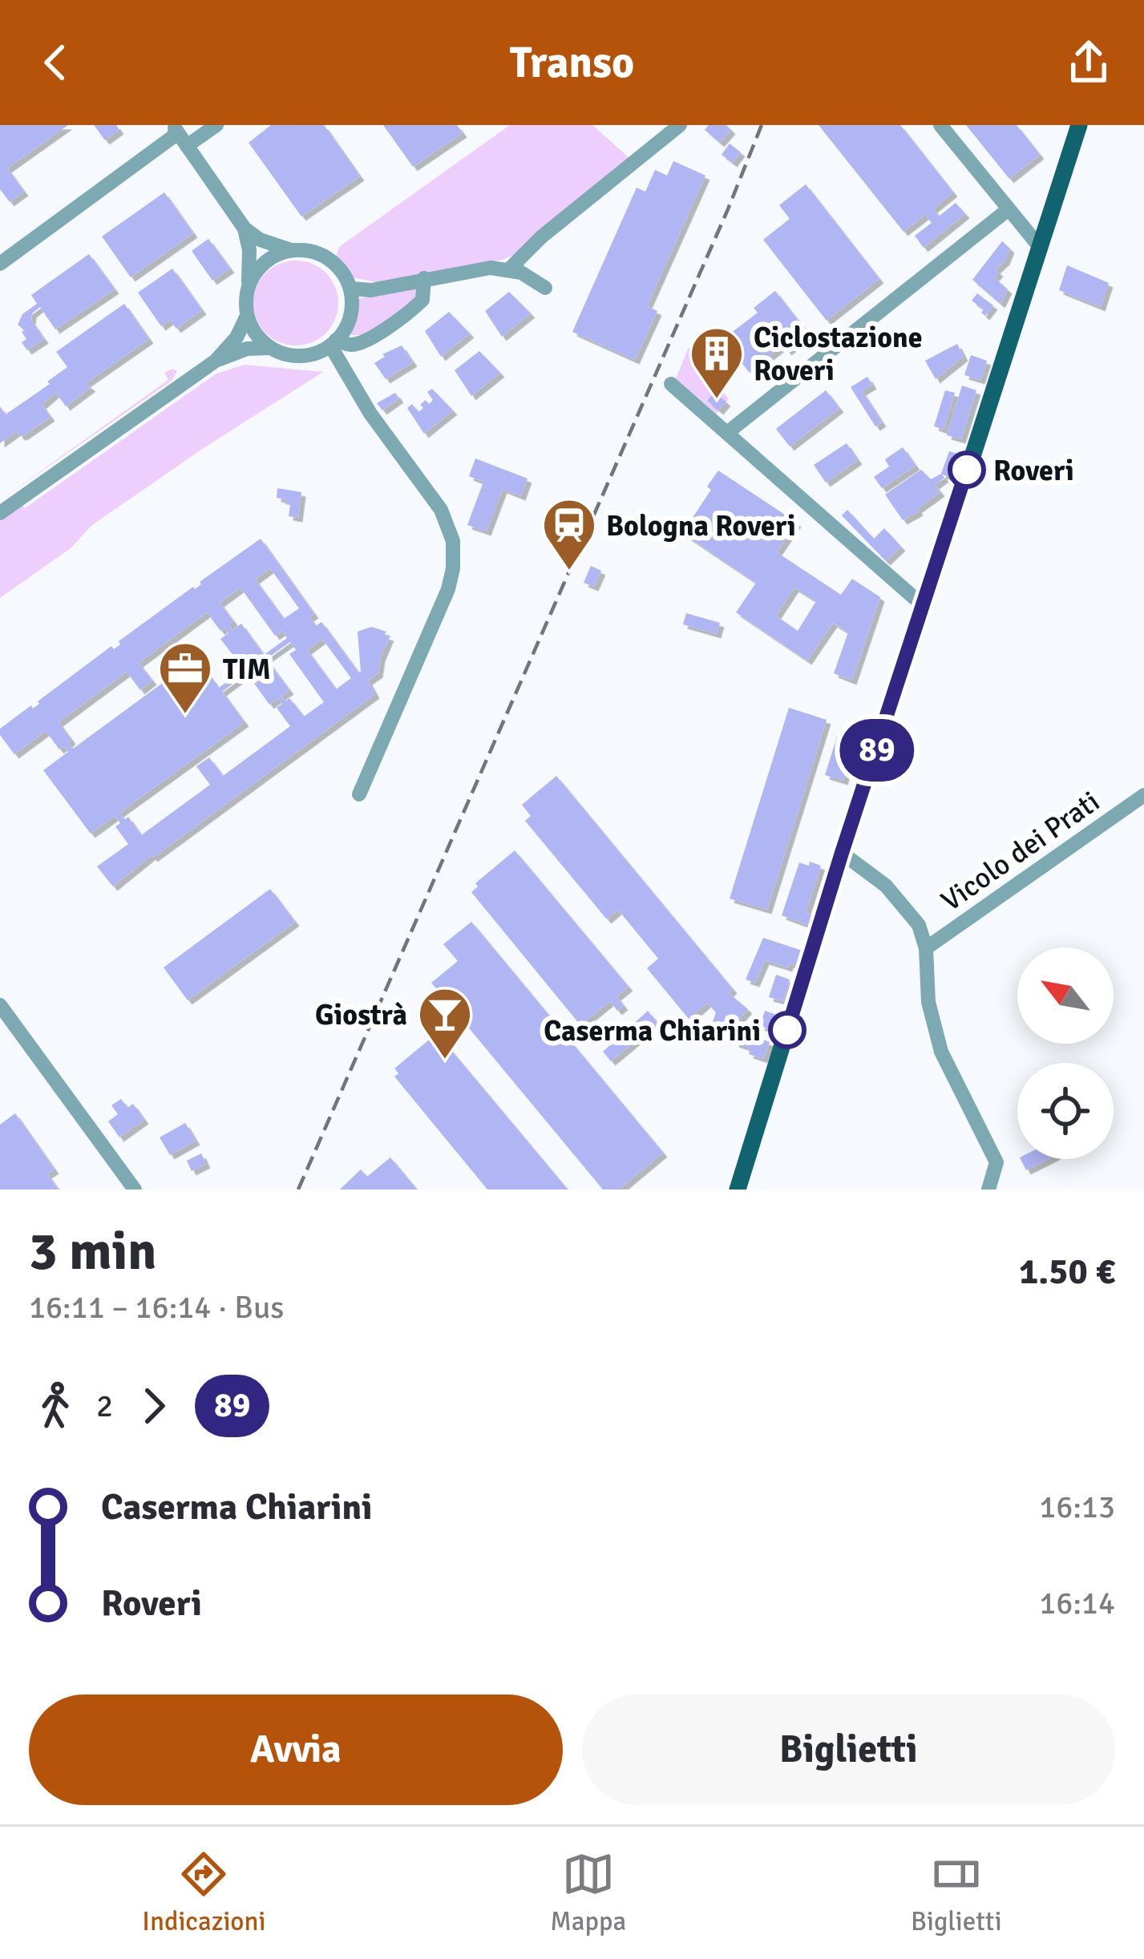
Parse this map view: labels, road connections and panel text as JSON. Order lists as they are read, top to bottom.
{
  "streets": {
    "street": ["Vicolo dei Prati"]
  },
  "places": {
    "building": ["Ciclostazione Roveri"],
    "other": ["Roveri", "Caserma Chiarini"],
    "station": ["Bologna Roveri"],
    "office": ["TIM"],
    "bar": ["Giostrà"]
  },
  "lines": ["bus line 89"],
  "north": "top left",
  "page": {
    "header": "Transo",
    "on_map": "89",
    "heading": ["3 min", "16:11 – 16:14 · Bus", "1.50 €"],
    "legs": ["2", "89"],
    "list": [
      {
        "name": "Caserma Chiarini",
        "value": "16:13"
      },
      {
        "name": "Roveri",
        "value": "16:14"
      }
    ],
    "buttons": ["Avvia", "Biglietti"],
    "tabs": ["Indicazioni", "Mappa", "Biglietti"]
  }
}
